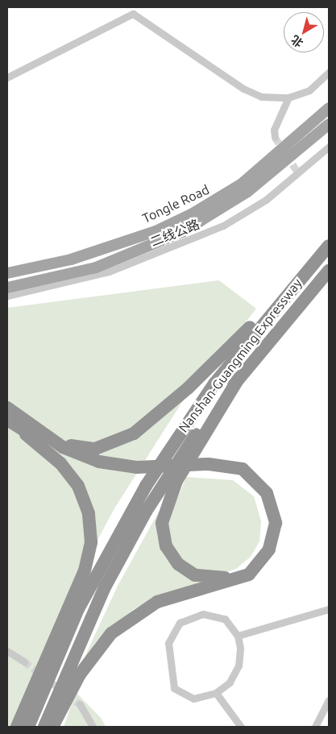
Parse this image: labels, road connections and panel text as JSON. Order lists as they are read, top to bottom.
{
  "streets": {
    "highway": ["Nanshan-Guangming Expressway"],
    "main road": ["Tongle Road"],
    "street": ["二线公路"]
  },
  "north": "bottom left"
}
